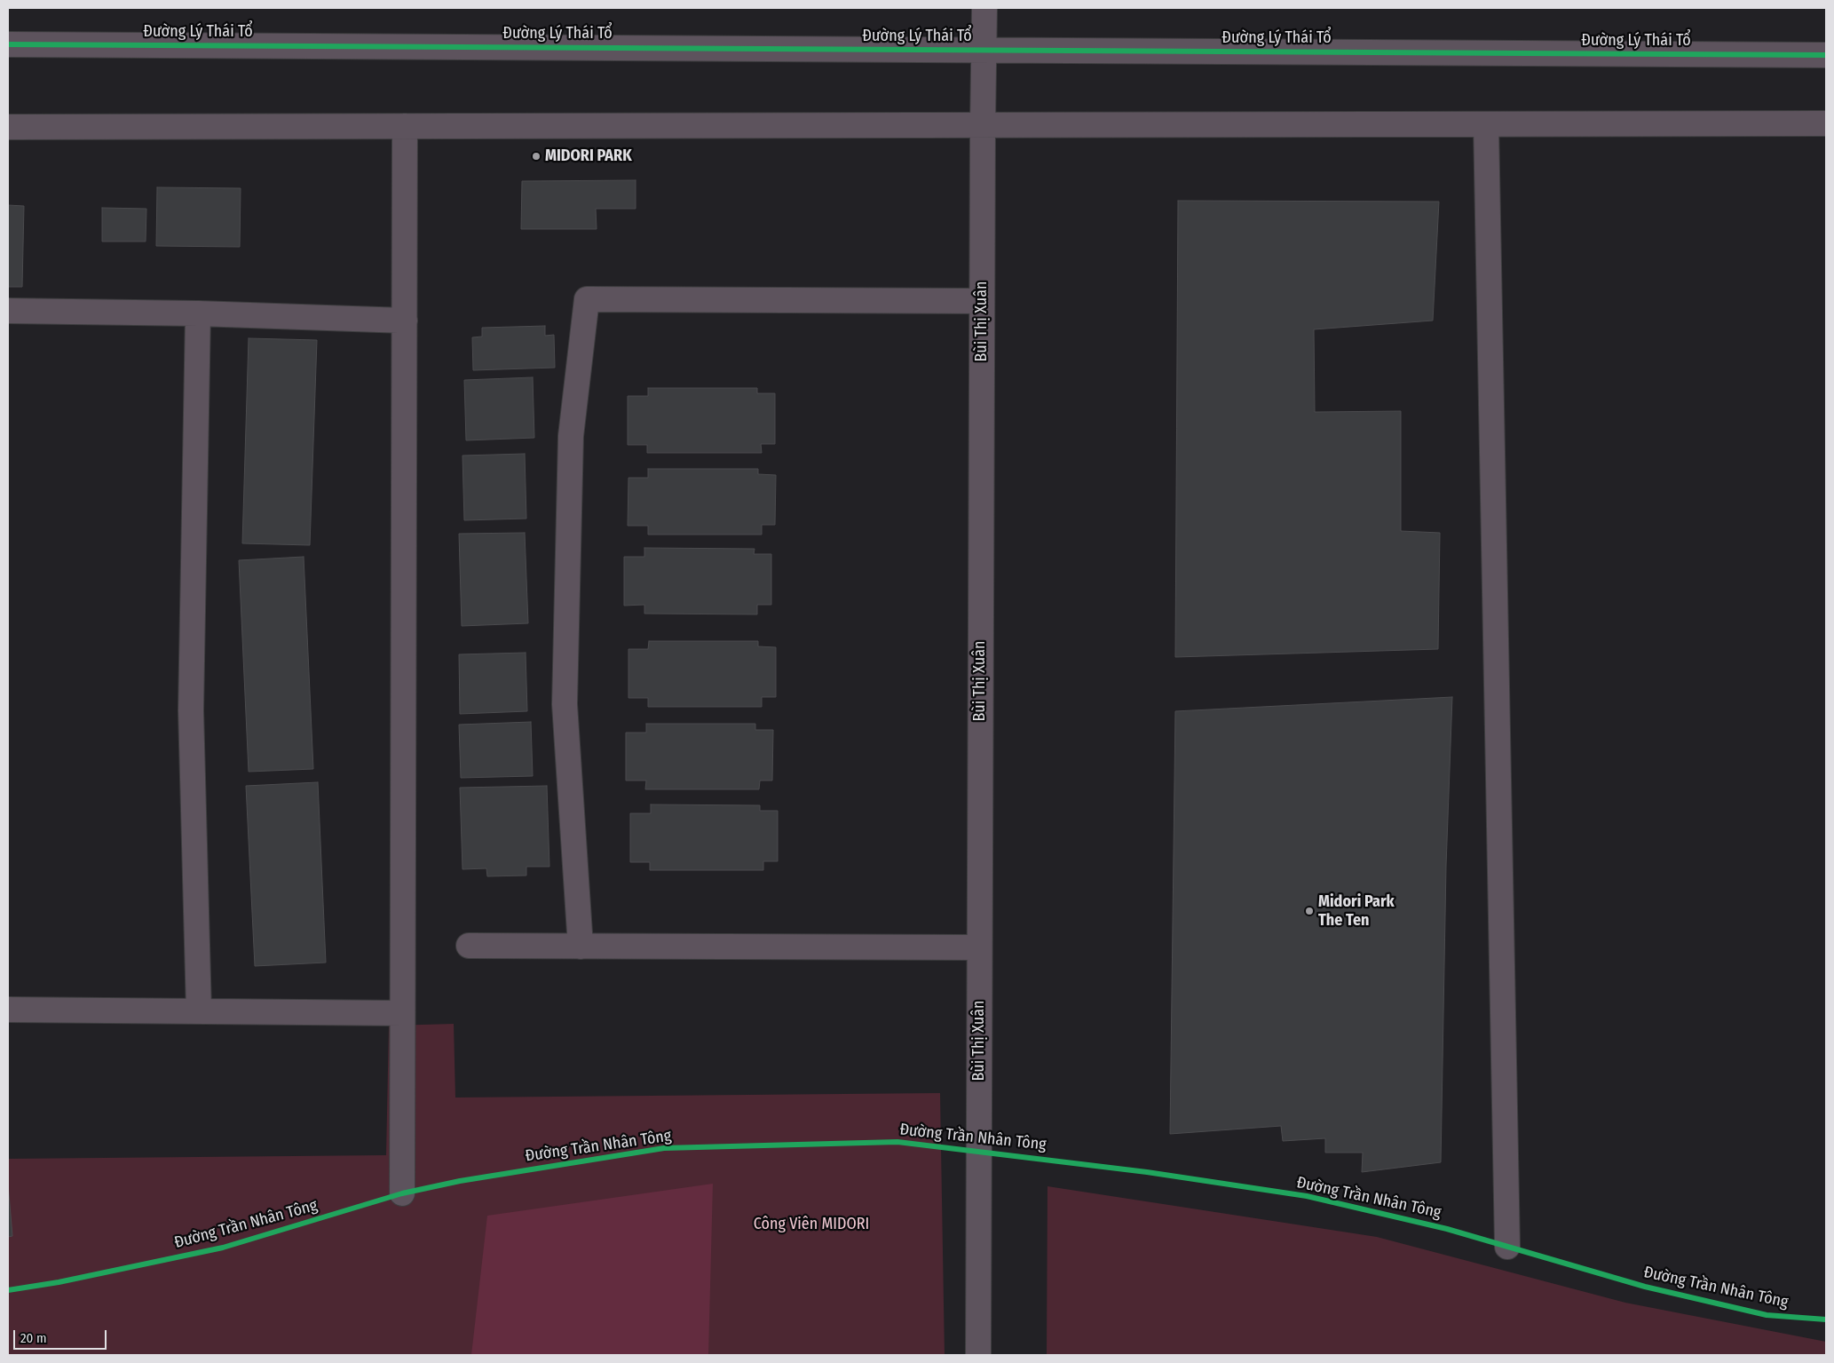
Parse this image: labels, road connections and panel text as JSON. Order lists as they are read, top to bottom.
{
  "streets": {
    "street": ["Đường Lý Thái Tổ", "Bùi Thị Xuân"],
    "cycle path": ["Đường Trần Nhân Tông"]
  },
  "crossings": [
    ["Đường Lý Thái Tổ", "Bùi Thị Xuân"]
  ],
  "parks": ["Công Viên MIDORI"],
  "places": ["MIDORI PARK", "Midori Park The Ten"],
  "scale_bar": "20 m"
}
